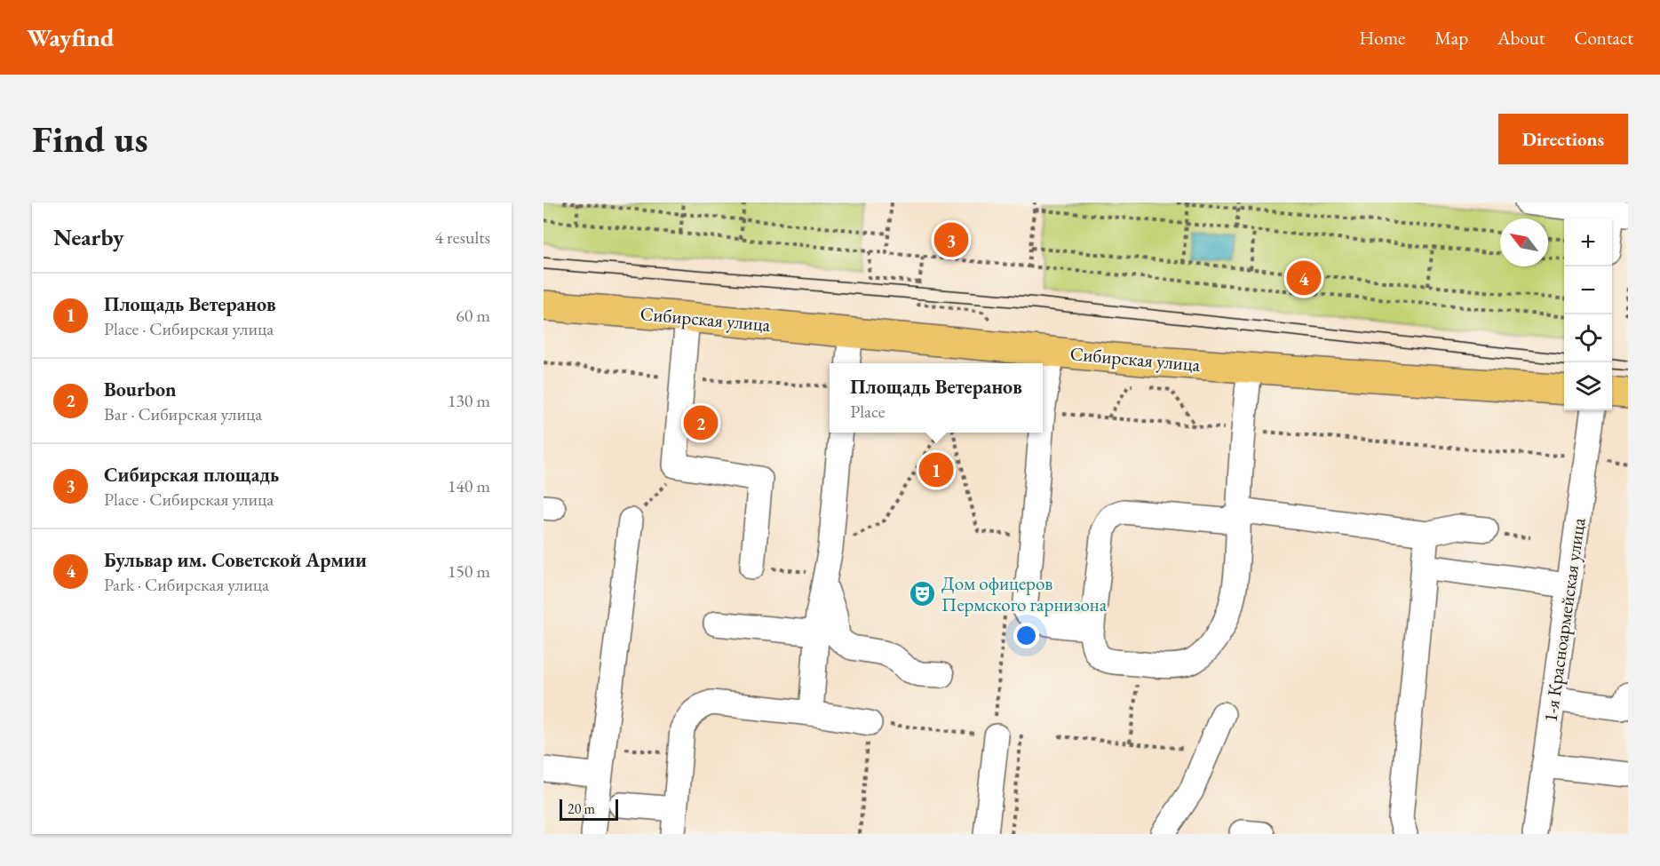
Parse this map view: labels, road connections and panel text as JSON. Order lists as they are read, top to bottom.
{
  "streets": {
    "main road": ["Сибирская улица"],
    "street": ["1-я Красноармейская улица"]
  },
  "places": {
    "theatre": ["Дом офицеров Пермского гарнизона"]
  },
  "scale_bar": "20 m",
  "north": "top left",
  "page": {
    "header": "Wayfind",
    "nav": [
      "Home",
      "Map",
      "About",
      "Contact"
    ],
    "buttons": "Directions",
    "title": "Find us",
    "heading": ["Nearby", "4 results"],
    "map_buttons": ["+", "−"],
    "pins": [
      "3",
      "4",
      "2",
      "1"
    ],
    "list": [
      {
        "mark": "1",
        "name": "Площадь Ветеранов",
        "note": "Place · Сибирская улица",
        "value": "60 m"
      },
      {
        "mark": "2",
        "name": "Bourbon",
        "note": "Bar · Сибирская улица",
        "value": "130 m"
      },
      {
        "mark": "3",
        "name": "Сибирская площадь",
        "note": "Place · Сибирская улица",
        "value": "140 m"
      },
      {
        "mark": "4",
        "name": "Бульвар им. Советской Армии",
        "note": "Park · Сибирская улица",
        "value": "150 m"
      }
    ],
    "popup": ["Площадь Ветеранов", "Place"],
    "scale": "20 m"
  }
}
